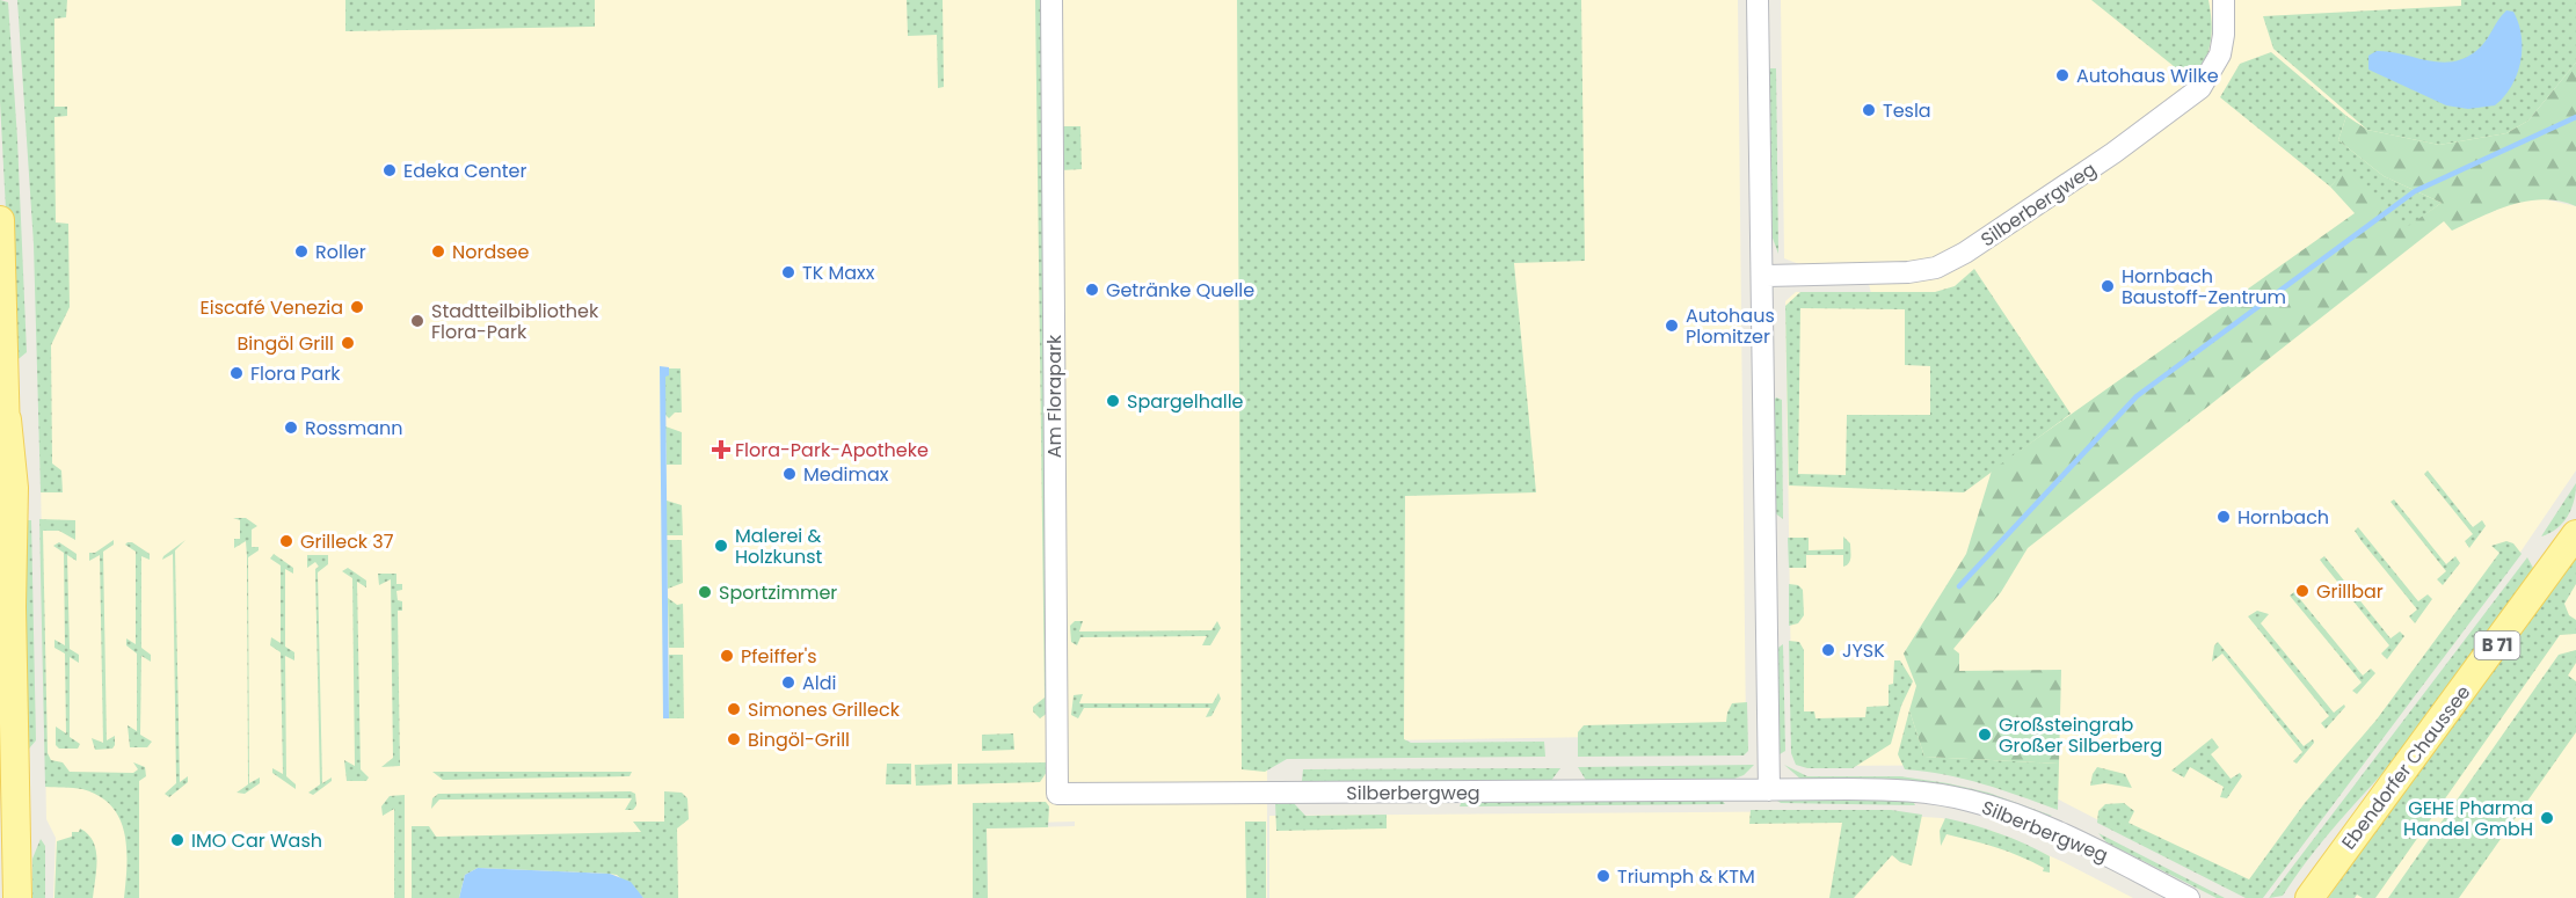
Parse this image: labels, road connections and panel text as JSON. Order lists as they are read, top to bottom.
{
  "streets": {
    "main road": ["B 71", "Ebendorfer Chaussee"],
    "street": ["Silberbergweg", "Am Florapark"]
  },
  "crossings": [
    ["Silberbergweg", "Am Florapark"]
  ],
  "places": {
    "other": [
      "Autohaus Wilke",
      "Tesla",
      "Edeka Center",
      "Roller",
      "Nordsee",
      "TK Maxx",
      "Hornbach Baustoff-Zentrum",
      "Getränke Quelle",
      "Eiscafé Venezia",
      "Stadtteilbibliothek Flora-Park",
      "Autohaus Plomitzer",
      "Bingöl Grill",
      "Flora Park",
      "Spargelhalle",
      "Rossmann",
      "Medimax",
      "Hornbach",
      "Grilleck 37",
      "Malerei & Holzkunst",
      "Grillbar",
      "Sportzimmer",
      "JYSK",
      "Pfeiffer's",
      "Aldi",
      "Simones Grilleck",
      "Großsteingrab Großer Silberberg",
      "Bingöl-Grill",
      "GEHE Pharma Handel GmbH",
      "IMO Car Wash",
      "Triumph & KTM"
    ],
    "health": ["Flora-Park-Apotheke"]
  }
}
